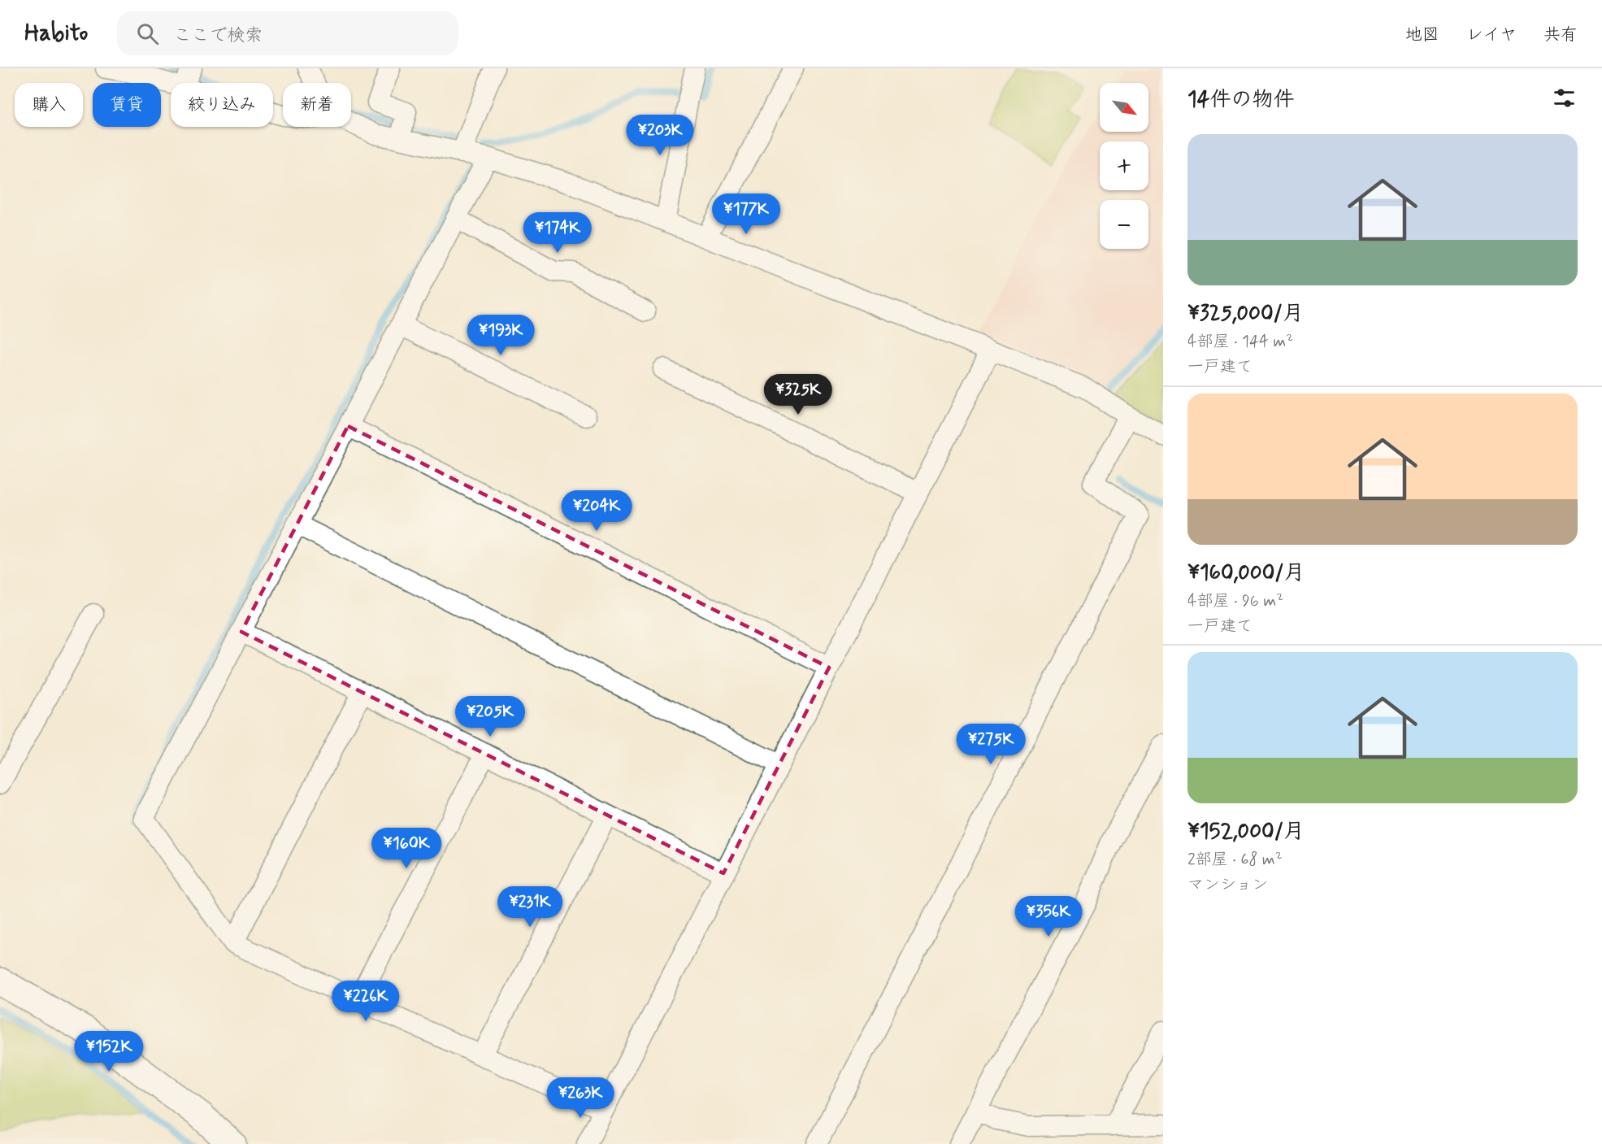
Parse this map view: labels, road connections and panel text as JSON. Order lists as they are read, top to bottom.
{
  "north": "bottom right",
  "page": {
    "header": "Habito",
    "search": "ここで検索",
    "nav": ["地図", "レイヤ", "共有"],
    "heading": "14件の物件",
    "map_buttons": ["+", "−"],
    "chip": [
      "購入",
      "賃貸",
      "絞り込み",
      "新着"
    ],
    "price": [
      "¥203K",
      "¥177K",
      "¥174K",
      "¥193K",
      "¥325K",
      "¥204K",
      "¥205K",
      "¥275K",
      "¥160K",
      "¥231K",
      "¥356K",
      "¥226K",
      "¥152K",
      "¥263K"
    ],
    "list": [
      {
        "name": "¥325,000/月",
        "note": "4部屋 · 144 m² · 一戸建て"
      },
      {
        "name": "¥160,000/月",
        "note": "4部屋 · 96 m² · 一戸建て"
      },
      {
        "name": "¥152,000/月",
        "note": "2部屋 · 68 m² · マンション"
      }
    ]
  }
}
